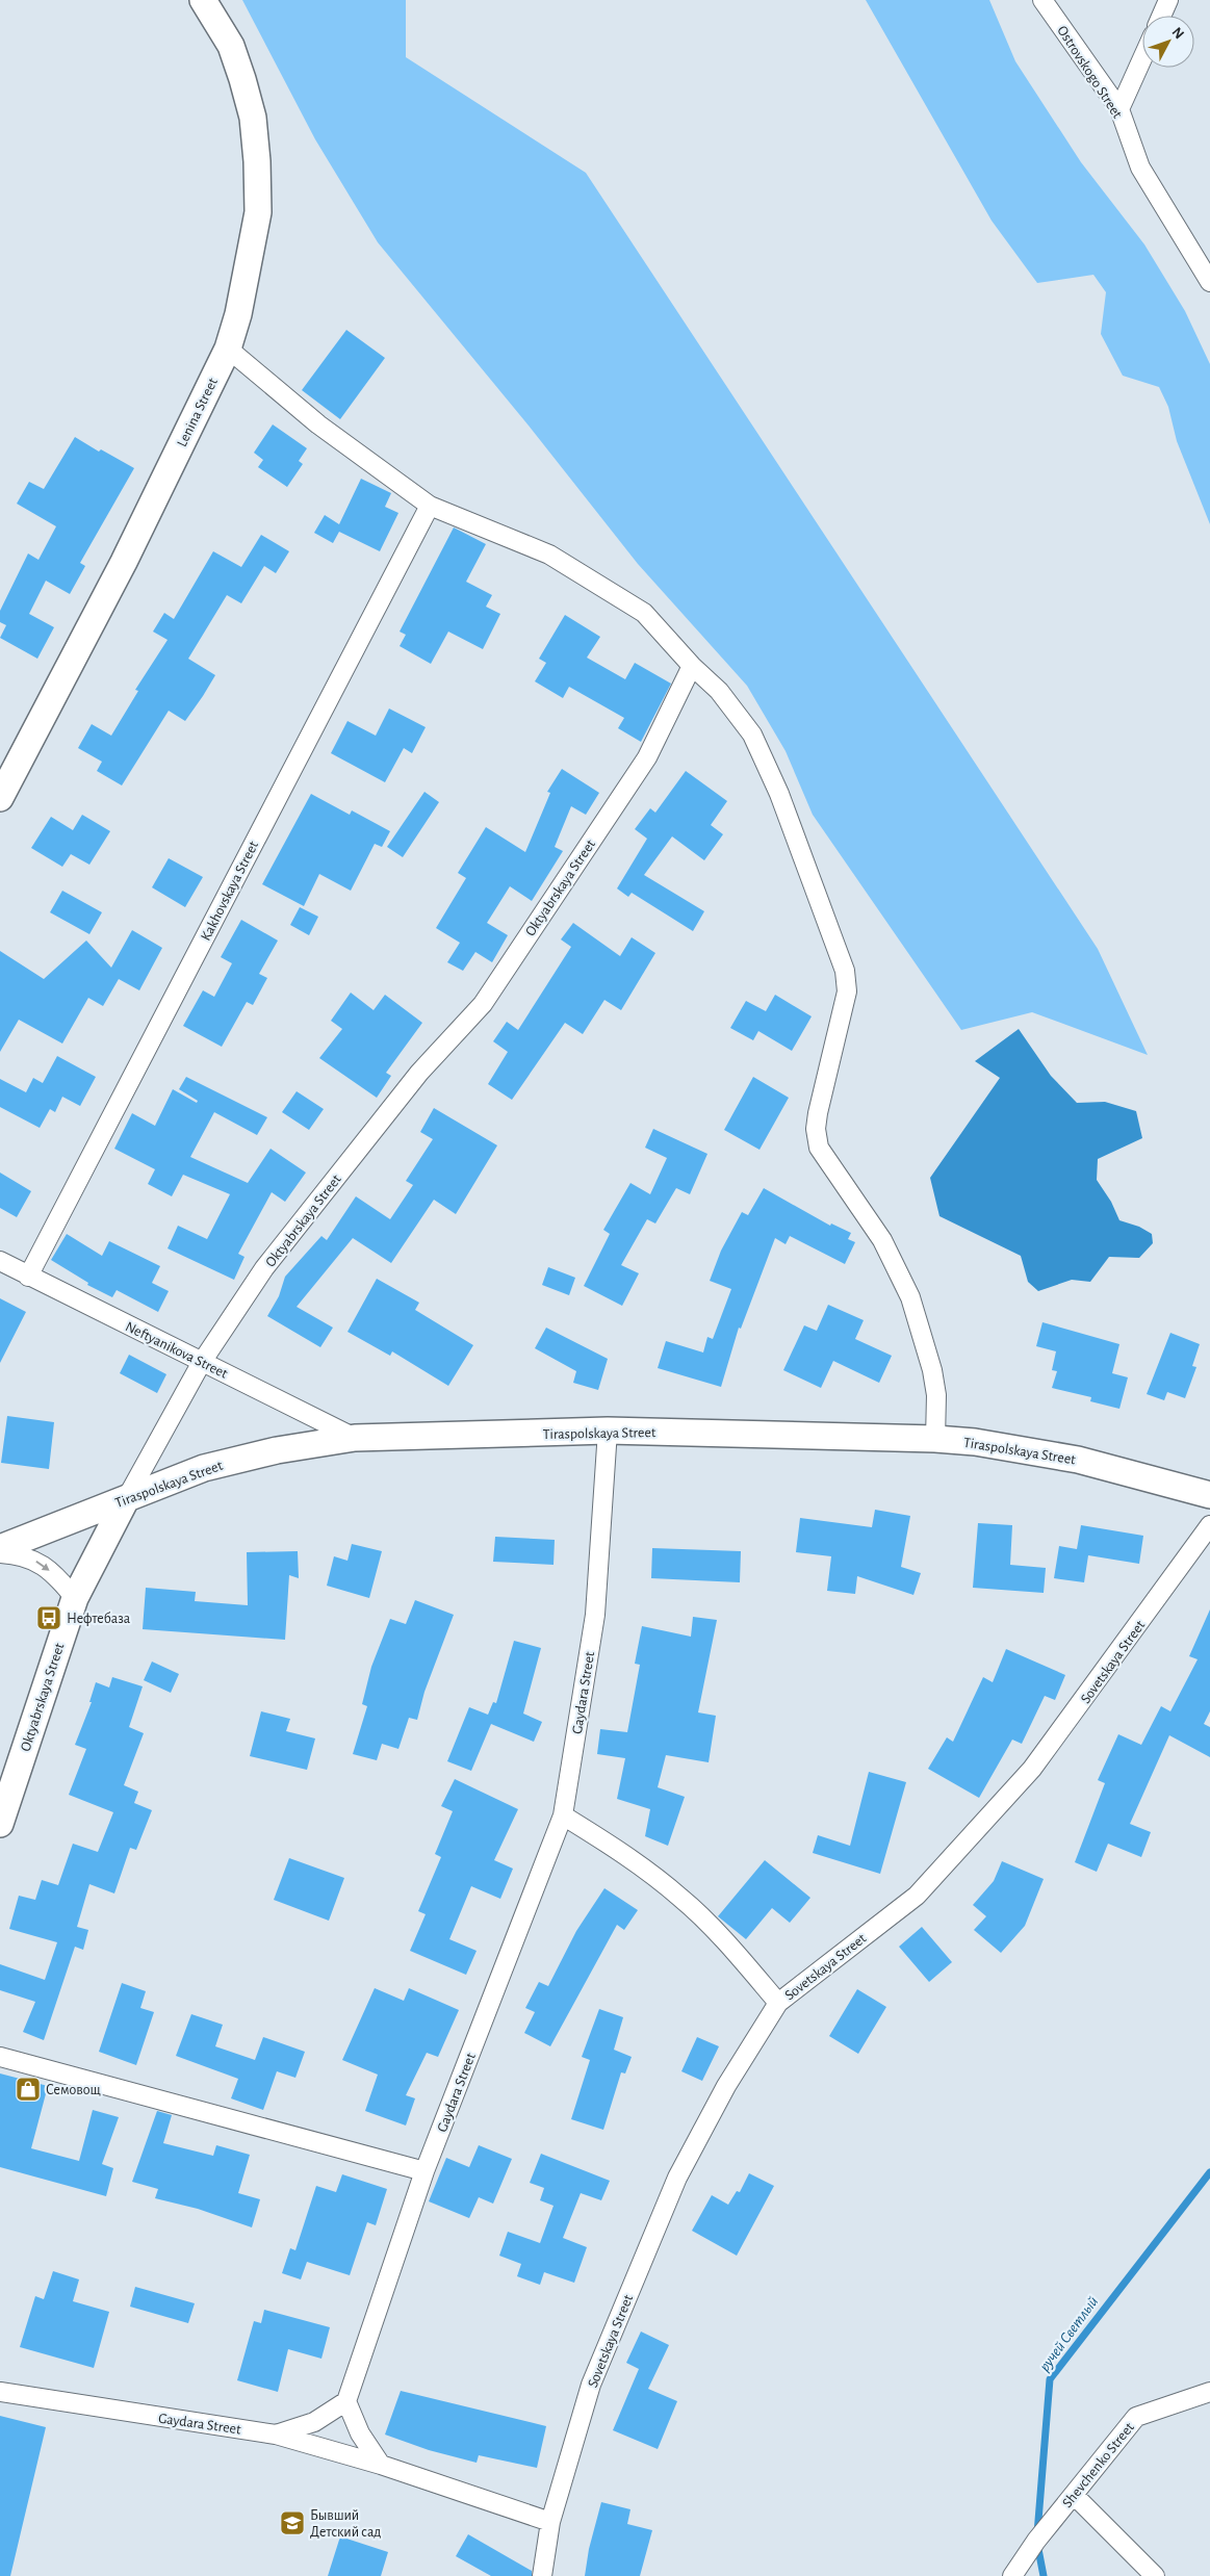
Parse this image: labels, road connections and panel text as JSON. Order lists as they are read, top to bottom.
{
  "streets": {
    "street": [
      "Ostrovskogo Street",
      "Lenina Street",
      "Oktyabrskaya Street",
      "Kakhovskaya Street",
      "Neftyanikova Street",
      "Tiraspolskaya Street",
      "Sovetskaya Street",
      "Gaydara Street",
      "Shevchenko Street"
    ]
  },
  "crossings": [
    ["Oktyabrskaya Street", "Neftyanikova Street"],
    ["Oktyabrskaya Street", "Tiraspolskaya Street"],
    ["Kakhovskaya Street", "Neftyanikova Street"],
    ["Neftyanikova Street", "Tiraspolskaya Street"],
    ["Tiraspolskaya Street", "Gaydara Street"]
  ],
  "water": ["ручей Светлый"],
  "places": {
    "bus stop": ["Нефтебаза"],
    "shop": ["Семовощ"],
    "school or university": ["Бывший Детский сад"]
  },
  "north": "top right"
}
